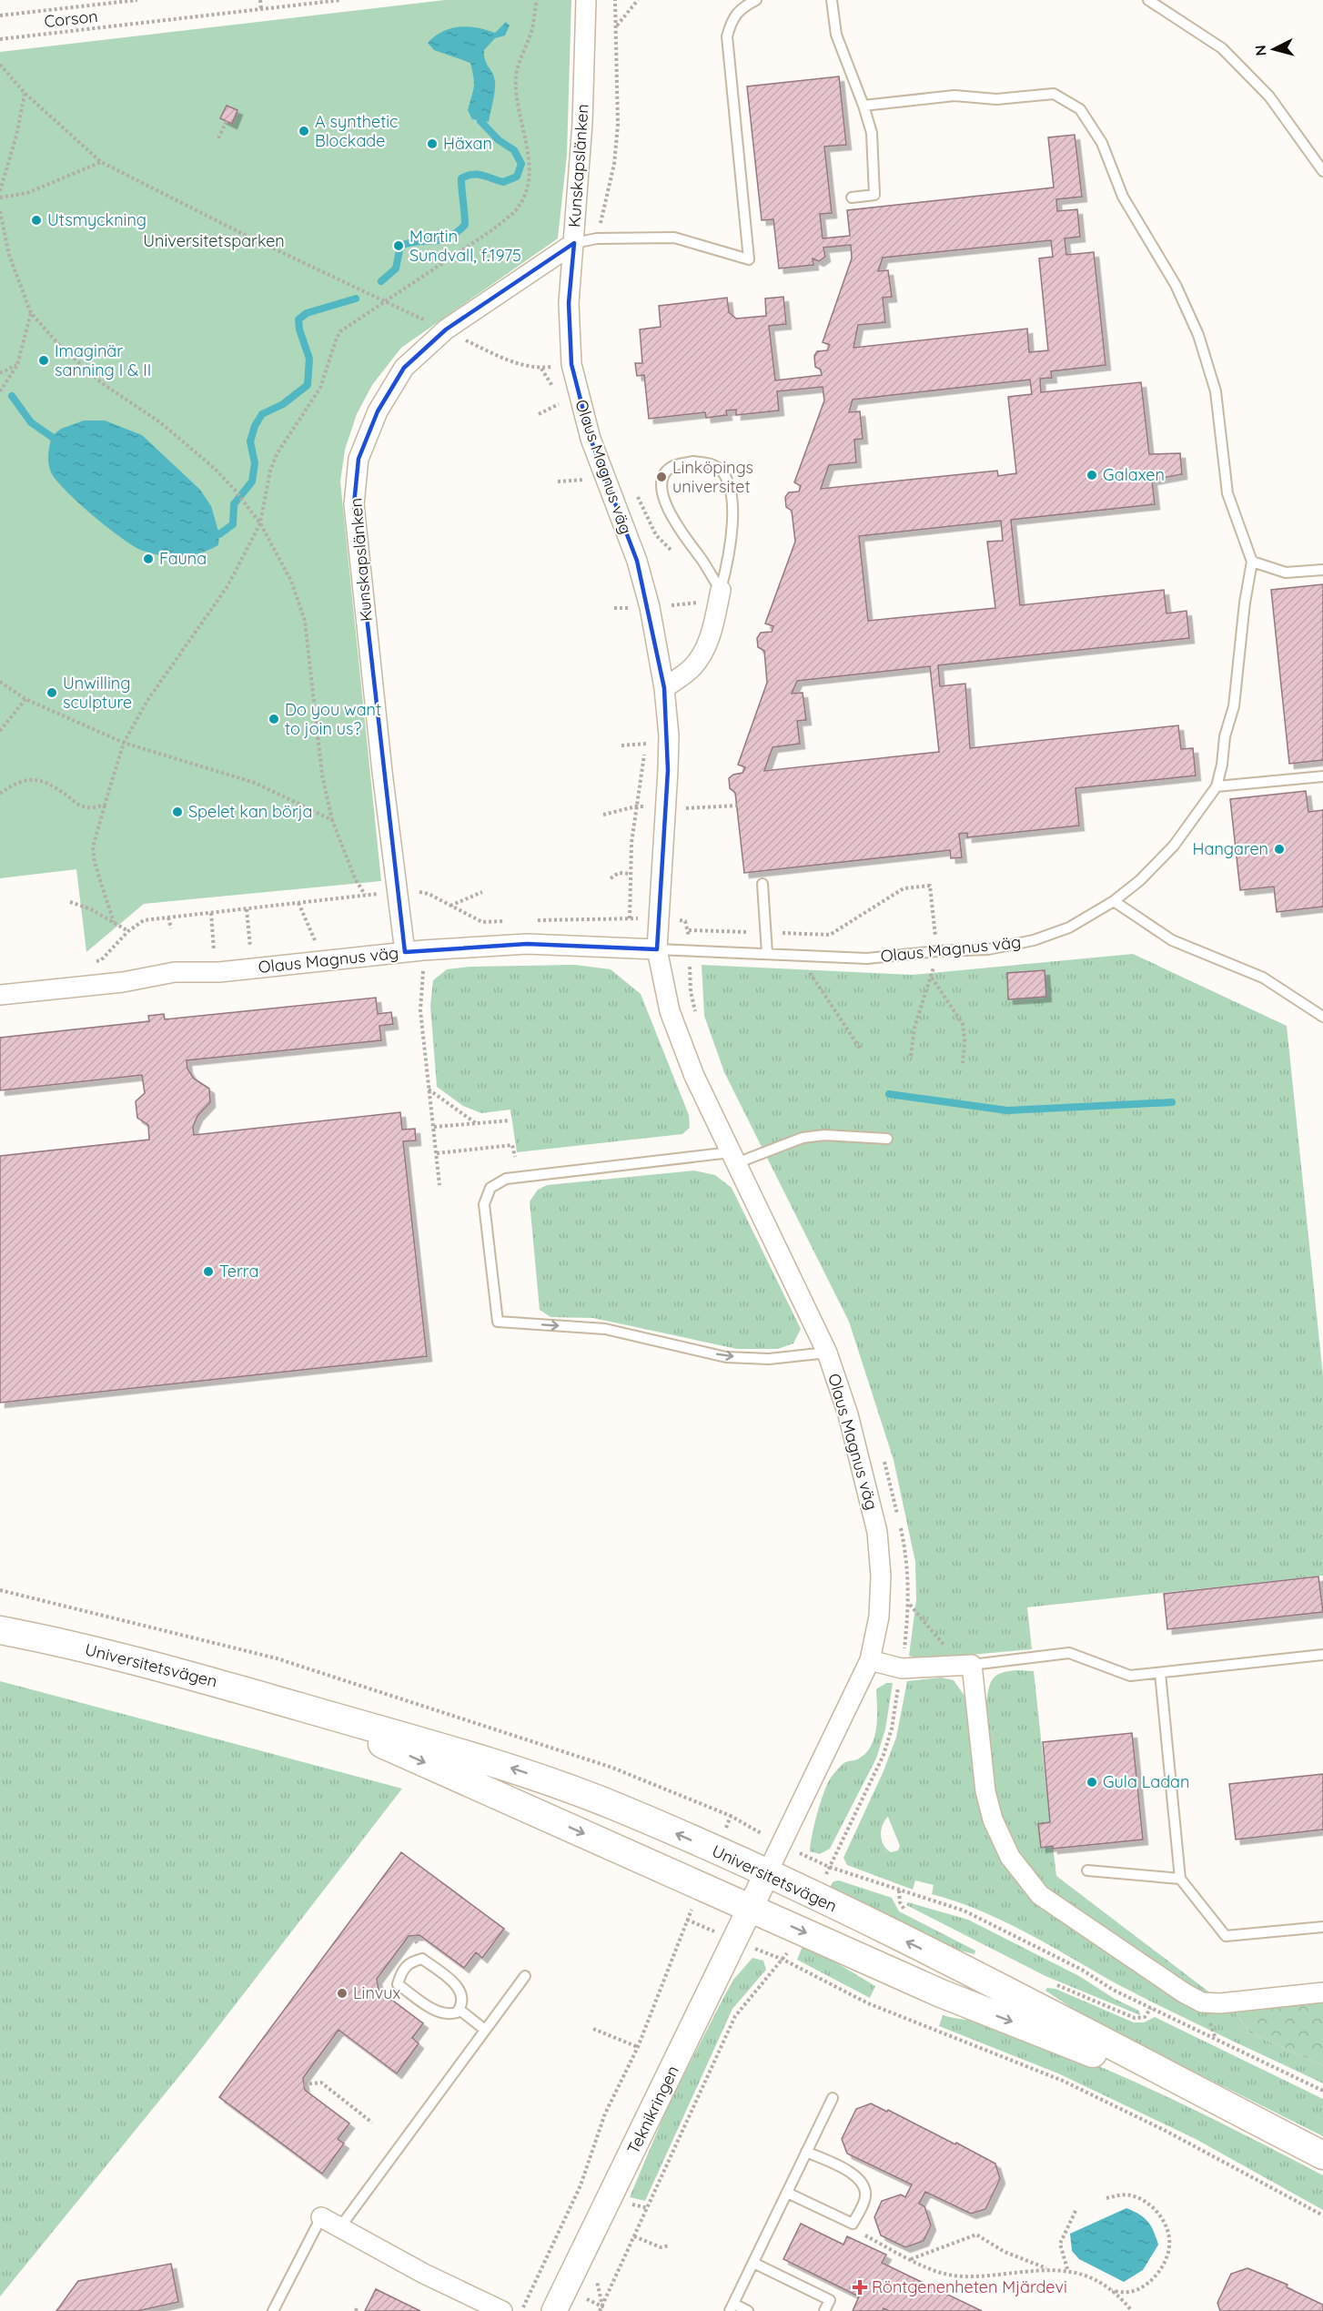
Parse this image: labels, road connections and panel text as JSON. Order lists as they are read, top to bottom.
{
  "streets": {
    "main road": ["Universitetsvägen"],
    "street": ["Kunskapslänken", "Olaus Magnus väg", "Teknikringen"],
    "path": ["Corson"]
  },
  "crossings": [
    ["Kunskapslänken", "Olaus Magnus väg"],
    ["Olaus Magnus väg", "Universitetsvägen"],
    ["Olaus Magnus väg", "Teknikringen"],
    ["Universitetsvägen", "Teknikringen"]
  ],
  "parks": ["Universitetsparken"],
  "places": {
    "other": [
      "A synthetic Blockade",
      "Häxan",
      "Utsmyckning",
      "Martin Sundvall, f.1975",
      "Imaginär sanning I & II",
      "Galaxen",
      "Linköpings universitet",
      "Fauna",
      "Unwilling sculpture",
      "Do you want to join us?",
      "Spelet kan börja",
      "Hangaren",
      "Terra",
      "Gula Ladan",
      "Linvux"
    ],
    "health": ["Röntgenenheten Mjärdevi"]
  },
  "north": "left"
}
